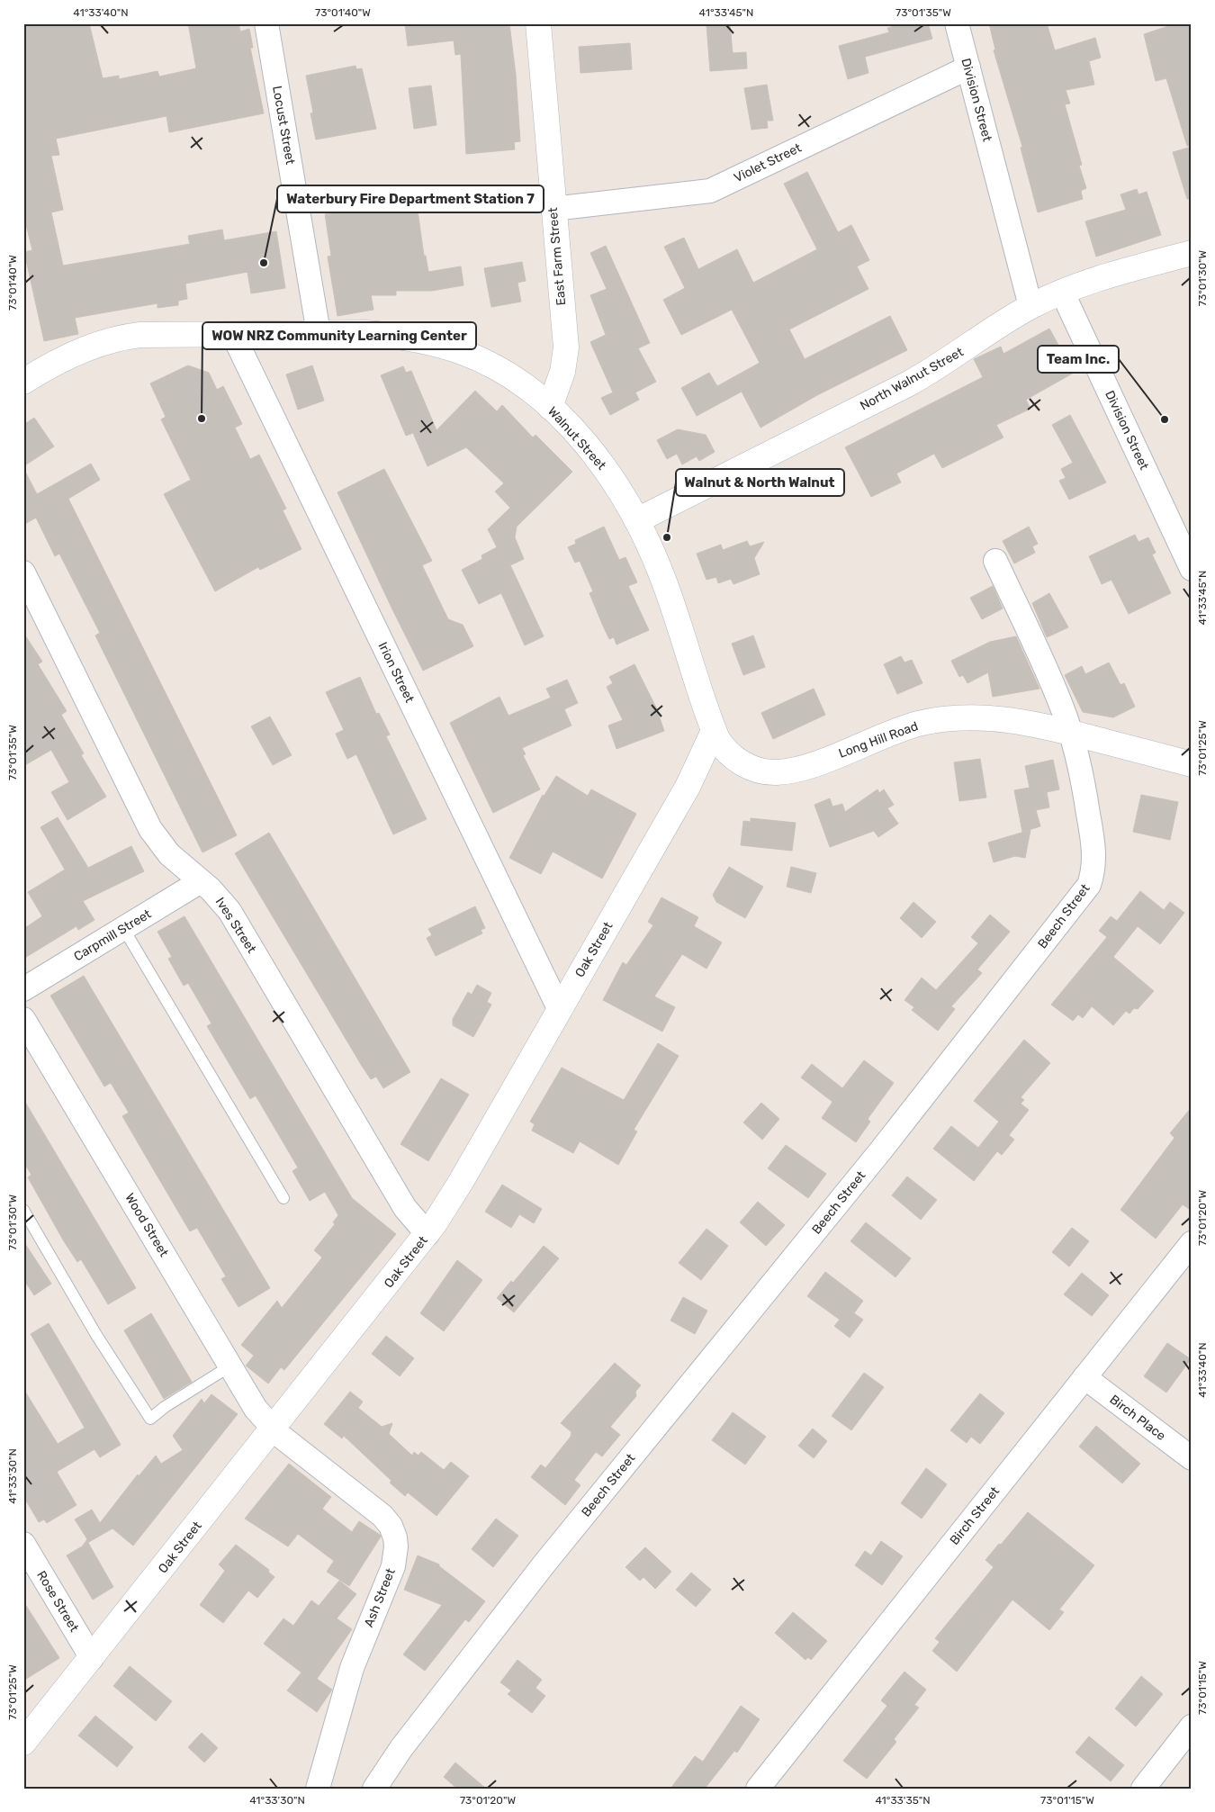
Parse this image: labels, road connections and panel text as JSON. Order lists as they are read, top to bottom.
{
  "streets": {
    "street": [
      "Division Street",
      "Locust Street",
      "Violet Street",
      "East Farm Street",
      "North Walnut Street",
      "Walnut Street",
      "Irion Street",
      "Long Hill Road",
      "Beech Street",
      "Ives Street",
      "Carpmill Street",
      "Oak Street",
      "Wood Street",
      "Birch Place",
      "Birch Street",
      "Ash Street",
      "Rose Street"
    ]
  },
  "crossings": [
    ["Division Street", "Violet Street"],
    ["Division Street", "North Walnut Street"],
    ["Locust Street", "Walnut Street"],
    ["Violet Street", "East Farm Street"],
    ["East Farm Street", "Walnut Street"],
    ["North Walnut Street", "Walnut Street"],
    ["Walnut Street", "Irion Street"],
    ["Walnut Street", "Long Hill Road"],
    ["Walnut Street", "Oak Street"],
    ["Irion Street", "Oak Street"],
    ["Long Hill Road", "Beech Street"],
    ["Long Hill Road", "Oak Street"],
    ["Ives Street", "Carpmill Street"],
    ["Ives Street", "Oak Street"],
    ["Oak Street", "Wood Street"],
    ["Oak Street", "Ash Street"],
    ["Oak Street", "Rose Street"],
    ["Wood Street", "Ash Street"],
    ["Birch Place", "Birch Street"]
  ],
  "places": [
    "Waterbury Fire Department Station 7",
    "WOW NRZ Community Learning Center",
    "Team Inc.",
    "Walnut & North Walnut"
  ],
  "coordinates": [
    "41°33'40\"N",
    "73°01'40\"W",
    "41°33'45\"N",
    "73°01'35\"W",
    "73°01'30\"W",
    "73°01'25\"W",
    "73°01'20\"W",
    "41°33'30\"N",
    "73°01'15\"W",
    "41°33'35\"N"
  ]
}
